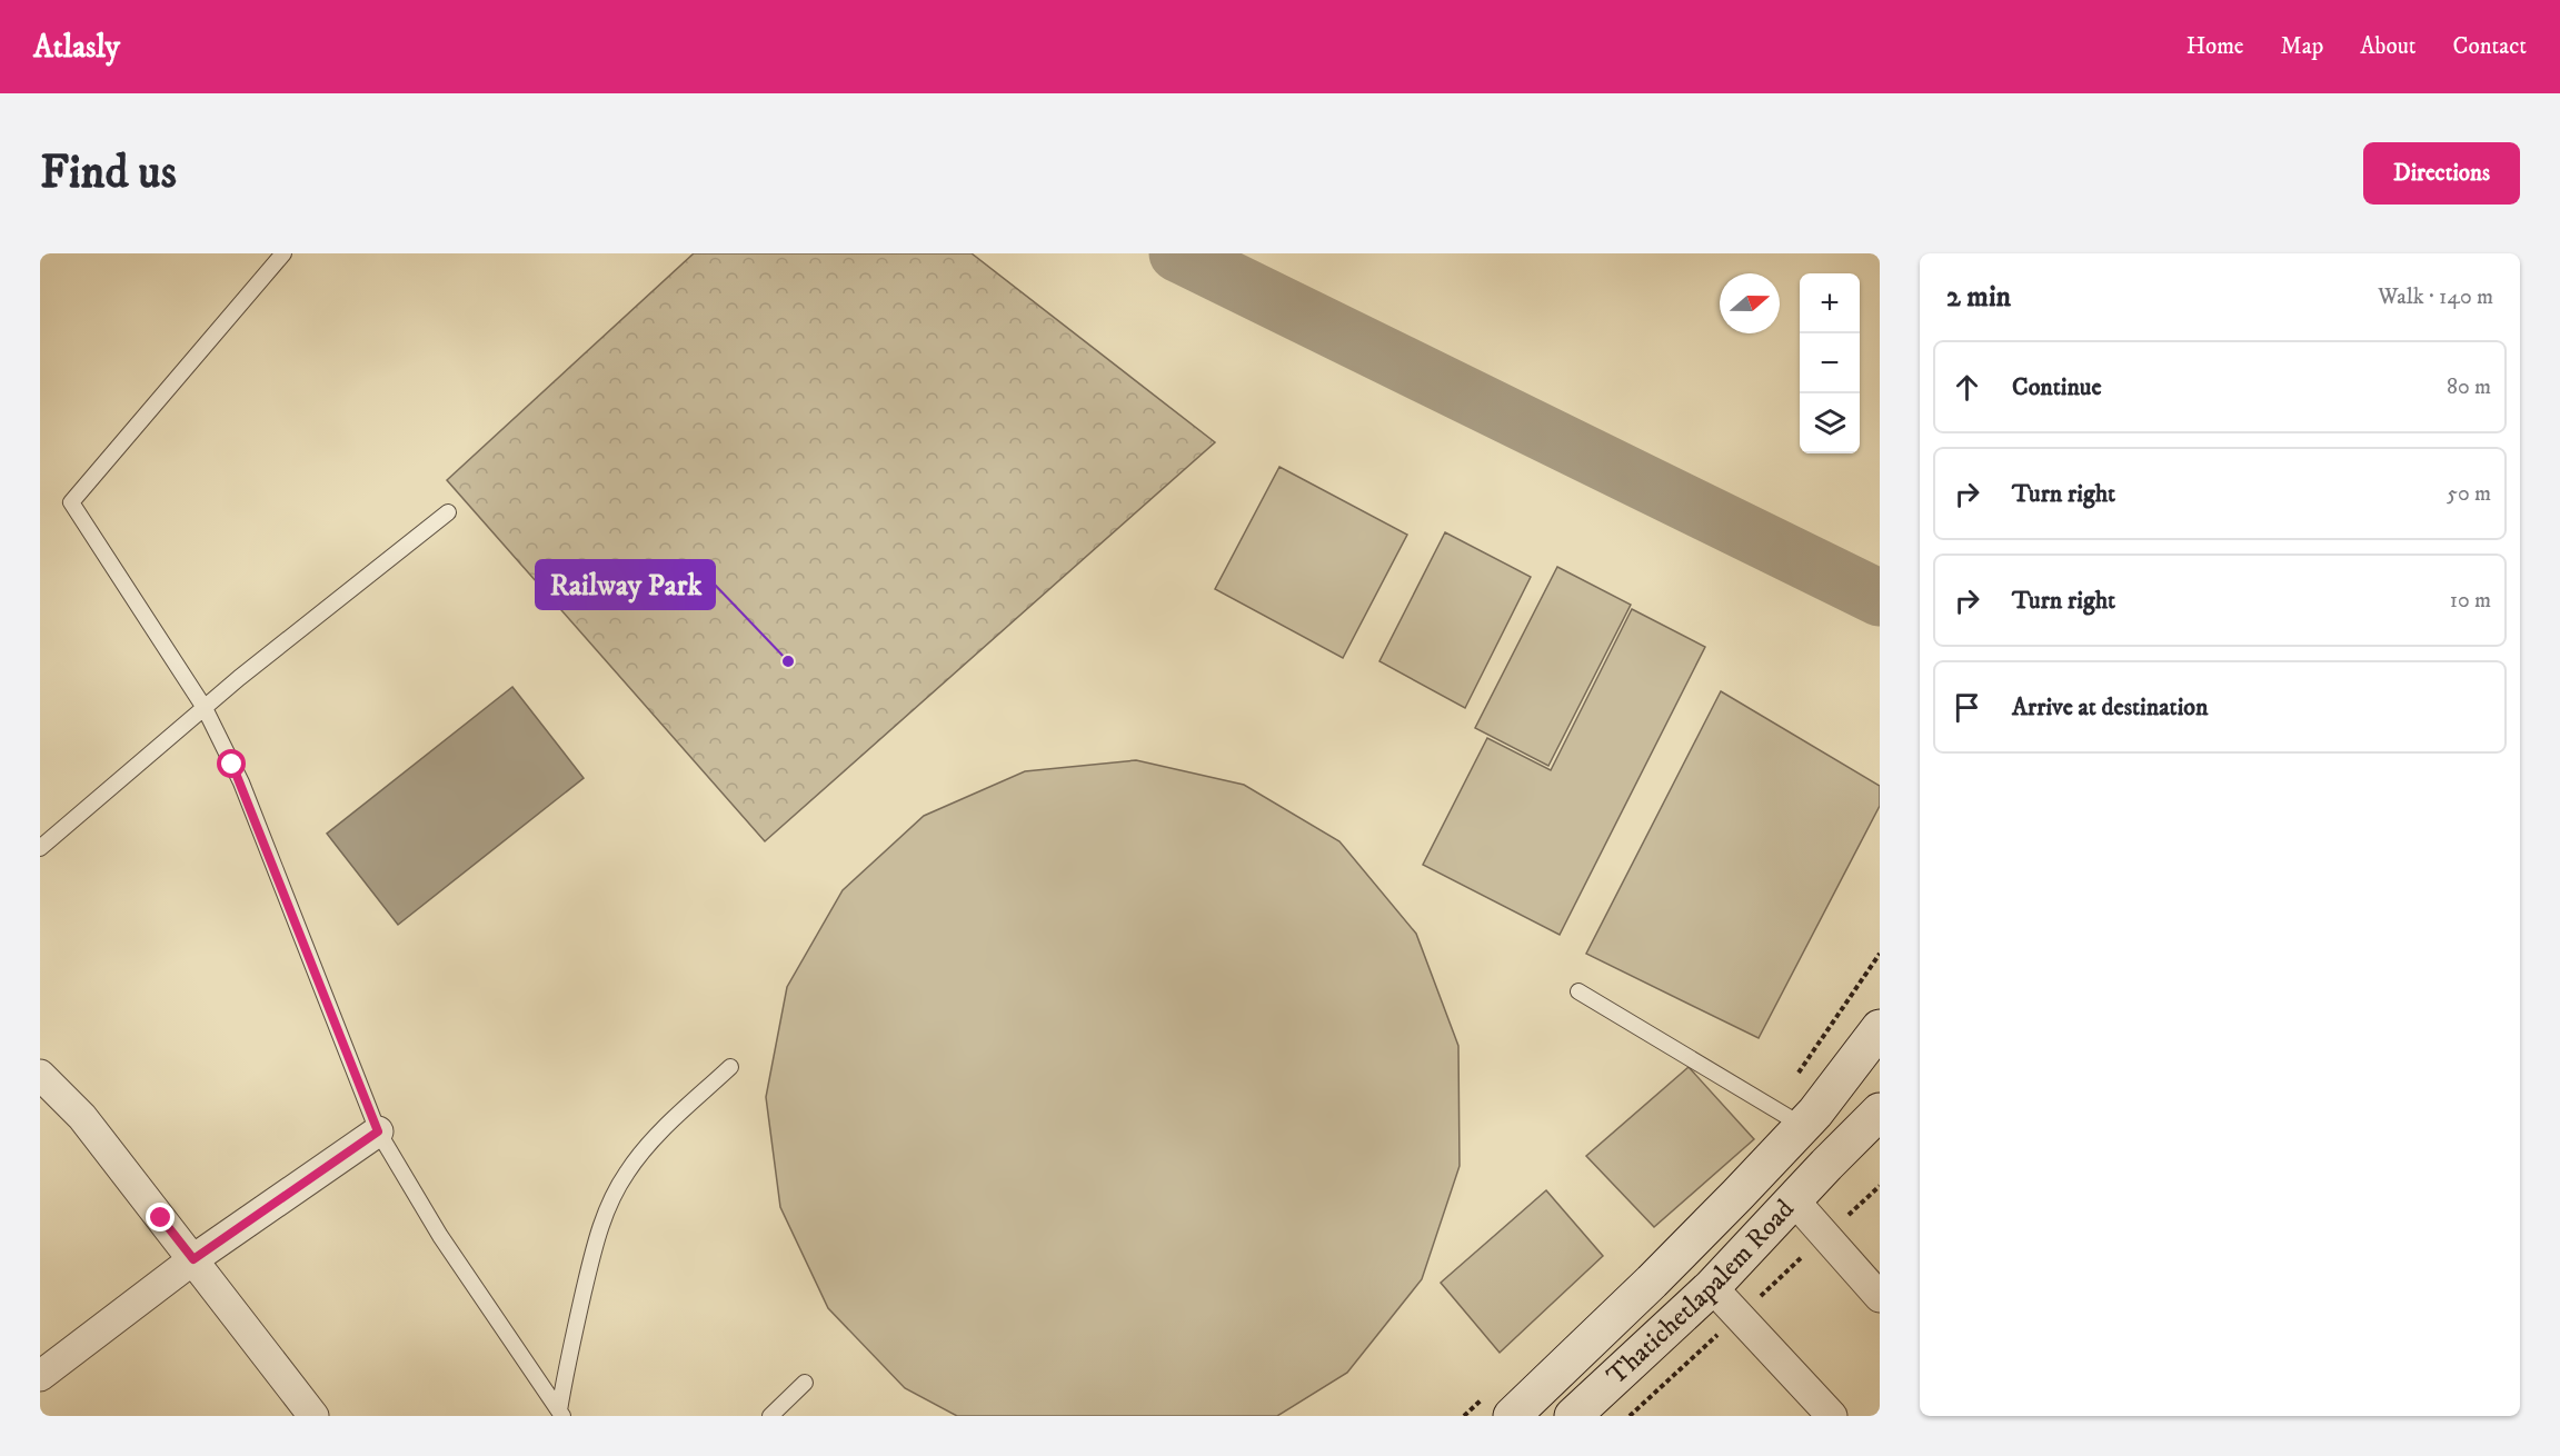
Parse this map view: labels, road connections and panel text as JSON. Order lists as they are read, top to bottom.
{
  "streets": {
    "main road": ["Thatichetlapalem Road"]
  },
  "places": ["Railway Park"],
  "north": "right",
  "page": {
    "header": "Atlasly",
    "nav": [
      "Home",
      "Map",
      "About",
      "Contact"
    ],
    "buttons": "Directions",
    "title": "Find us",
    "heading": ["2 min", "Walk · 140 m"],
    "map_buttons": ["+", "−"],
    "list": [
      ["Continue", "80 m"],
      ["Turn right", "50 m"],
      ["Turn right", "10 m"],
      "Arrive at destination"
    ]
  }
}
